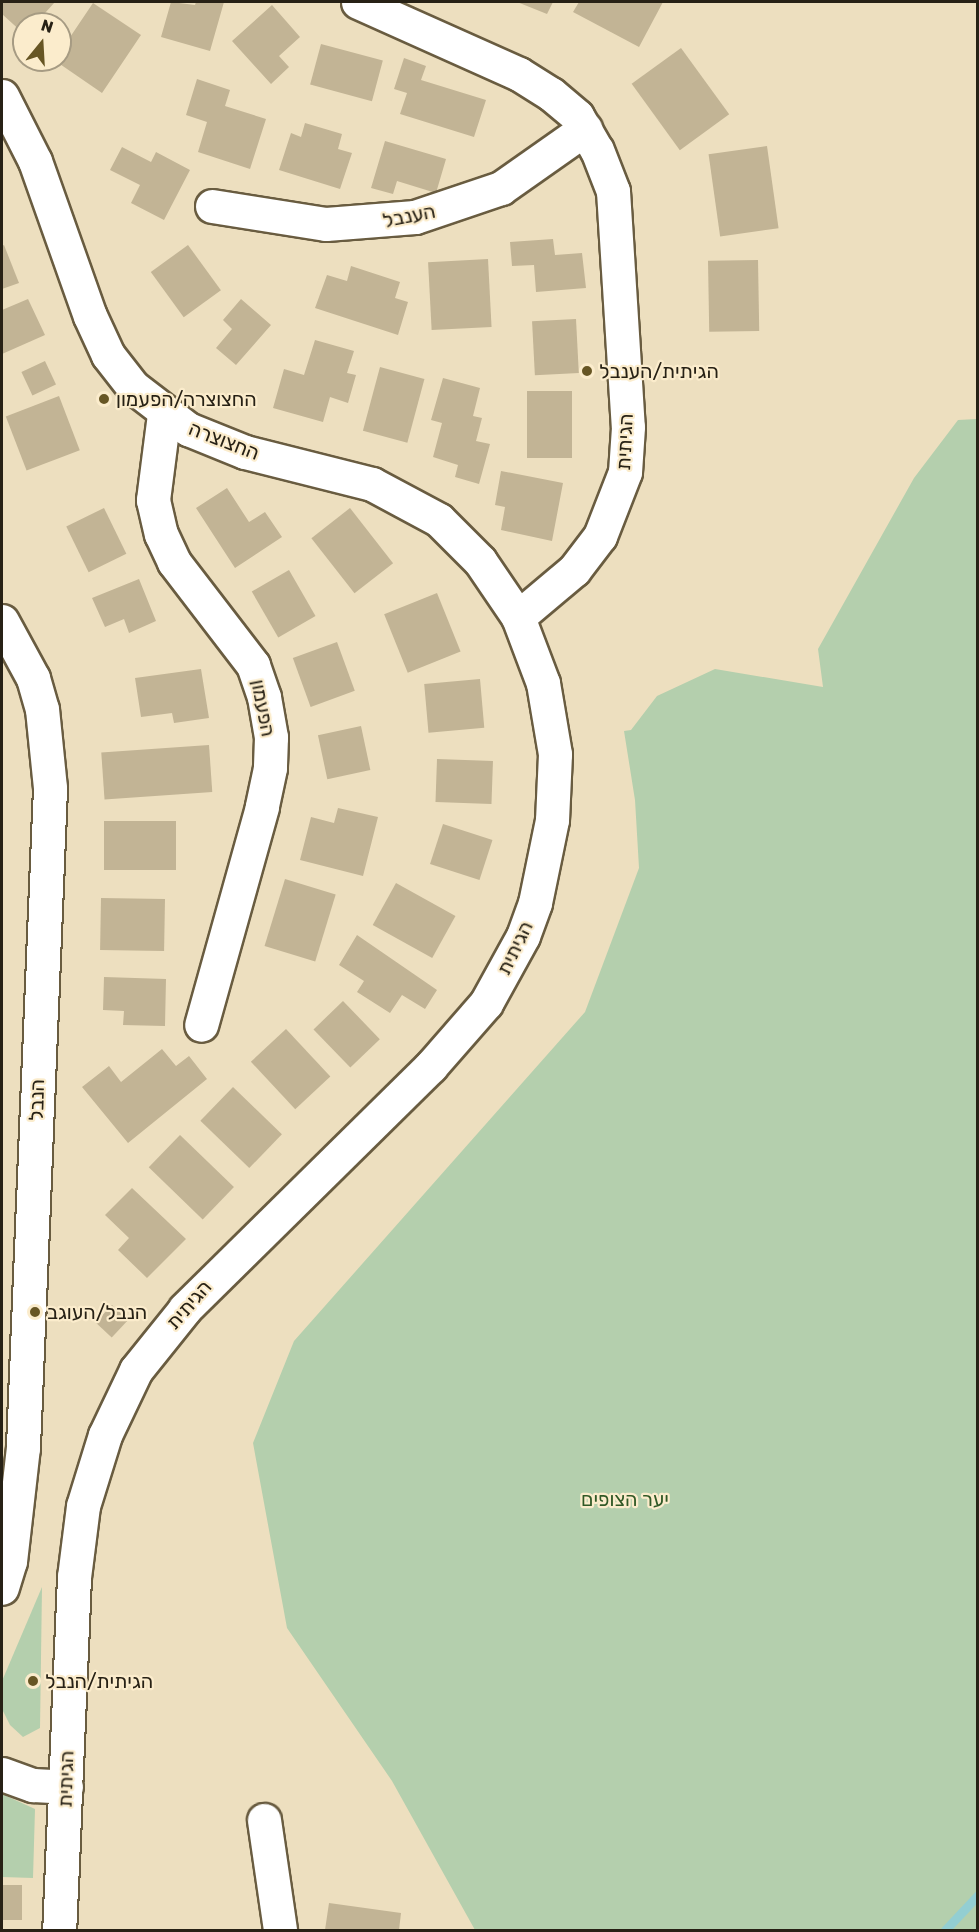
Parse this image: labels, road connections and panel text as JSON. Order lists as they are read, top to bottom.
{
  "streets": {
    "street": [
      "הענבל",
      "החצוצרה",
      "הגיתית",
      "הפעמון",
      "הנבל"
    ]
  },
  "crossings": [
    ["הענבל", "הגיתית"],
    ["החצוצרה", "הגיתית"],
    ["החצוצרה", "הפעמון"]
  ],
  "parks": ["יער הצופים"],
  "places": [
    "הגיתית/הענבל",
    "החצוצרה/הפעמון",
    "הנבל/העוגב",
    "הגיתית/הנבל"
  ],
  "north": "top"
}
